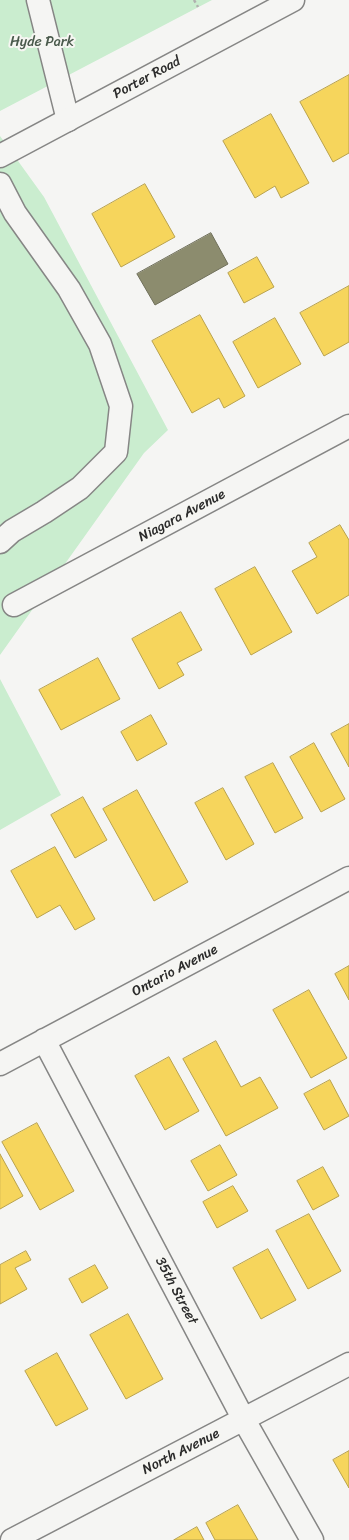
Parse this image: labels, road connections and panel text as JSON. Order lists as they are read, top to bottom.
{
  "streets": {
    "street": [
      "Porter Road",
      "Niagara Avenue",
      "Ontario Avenue",
      "35th Street",
      "North Avenue"
    ]
  },
  "crossings": [
    ["Ontario Avenue", "35th Street"],
    ["35th Street", "North Avenue"]
  ],
  "parks": ["Hyde Park"]
}
